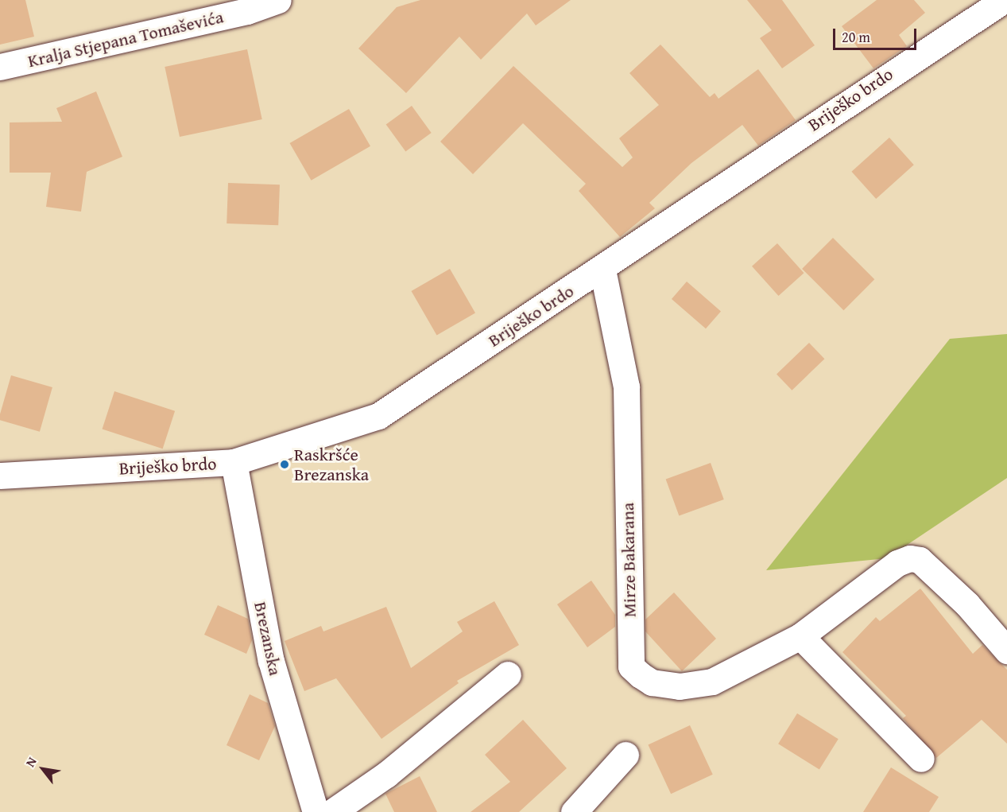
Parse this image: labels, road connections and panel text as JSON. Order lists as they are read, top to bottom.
{
  "streets": {
    "street": [
      "Kralja Stjepana Tomaševića",
      "Briješko brdo",
      "Mirze Bakarana",
      "Brezanska"
    ]
  },
  "crossings": [
    ["Briješko brdo", "Mirze Bakarana"],
    ["Briješko brdo", "Brezanska"]
  ],
  "places": ["Raskršće Brezanska"],
  "scale_bar": "20 m",
  "north": "top left"
}
